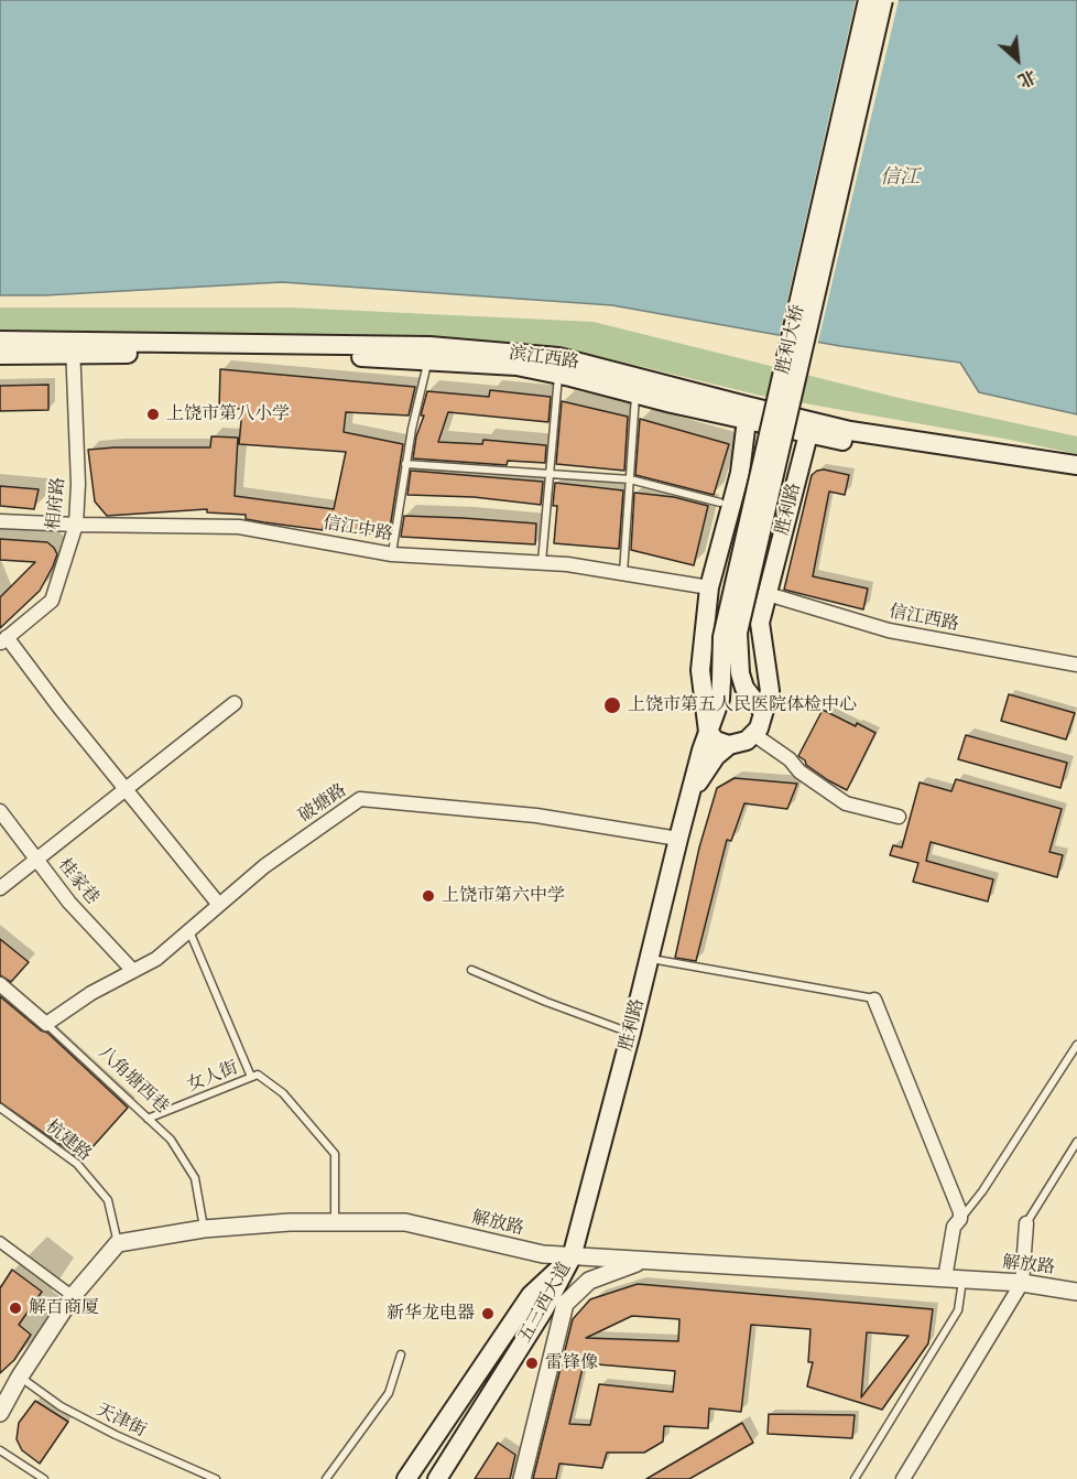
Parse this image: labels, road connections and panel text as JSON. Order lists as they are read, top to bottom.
{
  "streets": {
    "main road": [
      "胜利大桥",
      "滨江西路",
      "胜利路",
      "五三西大道"
    ],
    "street": [
      "相府路",
      "信江中路",
      "信江西路",
      "破塘路",
      "桂家巷",
      "八角塘西巷",
      "解放路"
    ],
    "lane": ["女人街", "杭建路", "天津街"]
  },
  "crossings": [
    ["胜利大桥", "胜利路"],
    ["滨江西路", "相府路"],
    ["滨江西路", "胜利路"],
    ["相府路", "信江中路"],
    ["胜利路", "信江西路"],
    ["胜利路", "破塘路"],
    ["胜利路", "解放路"],
    ["胜利路", "五三西大道"],
    ["破塘路", "桂家巷"],
    ["破塘路", "八角塘西巷"],
    ["女人街", "八角塘西巷"],
    ["八角塘西巷", "解放路"],
    ["杭建路", "解放路"],
    ["解放路", "五三西大道"]
  ],
  "water": ["信江"],
  "places": [
    "上饶市第八小学",
    "上饶市第五人民医院体检中心",
    "上饶市第六中学",
    "解百商厦",
    "新华龙电器",
    "雷锋像"
  ],
  "north": "bottom right"
}
